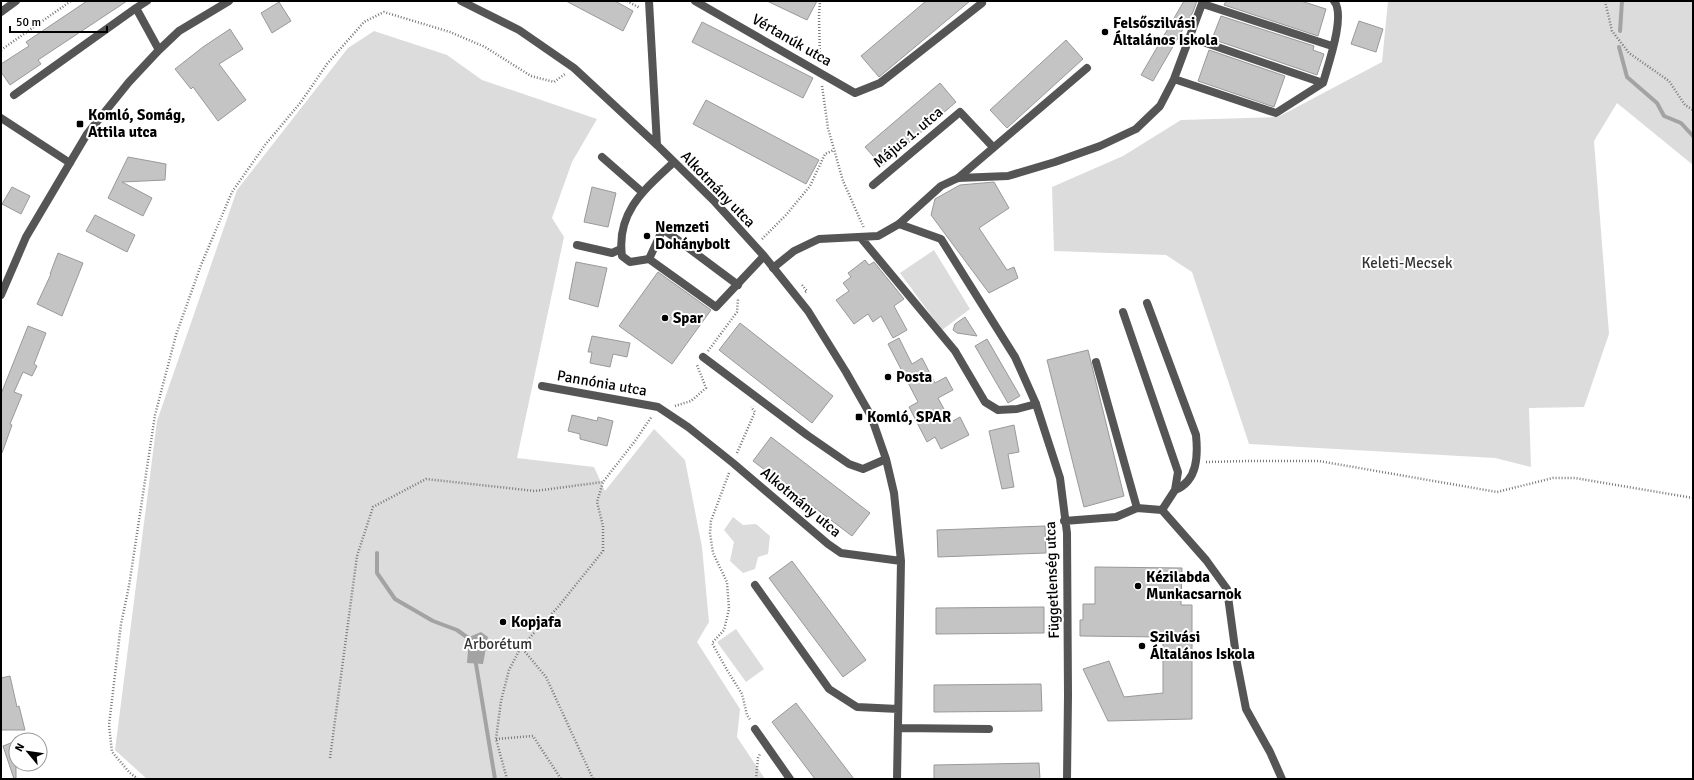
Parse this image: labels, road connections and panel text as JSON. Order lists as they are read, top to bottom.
{
  "streets": {
    "street": [
      "Vértanúk utca",
      "Május 1. utca",
      "Alkotmány utca",
      "Pannónia utca",
      "Függetlenség utca"
    ]
  },
  "crossings": [
    ["Alkotmány utca", "Pannónia utca"]
  ],
  "parks": ["Keleti-Mecsek", "Arborétum"],
  "places": {
    "other": [
      "Felsőszilvási Általános Iskola",
      "Nemzeti Dohánybolt",
      "Spar",
      "Posta",
      "Kézilabda Munkacsarnok",
      "Kopjafa",
      "Szilvási Általános Iskola"
    ],
    "transit": ["Komló, Somág, Attila utca", "Komló, SPAR"]
  },
  "scale_bar": "50 m",
  "north": "top left"
}
